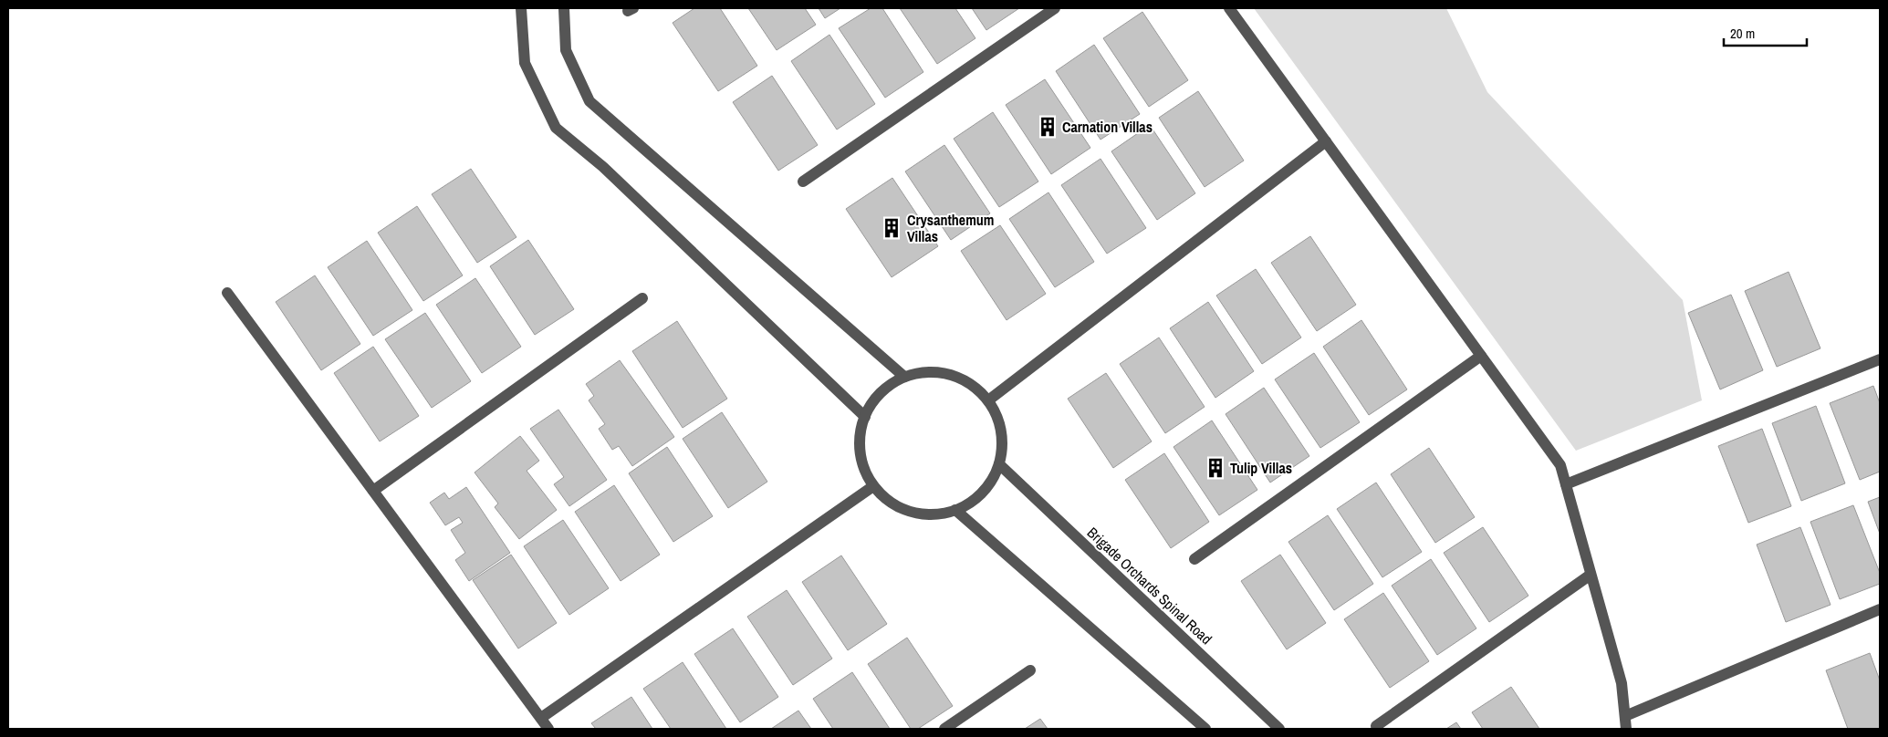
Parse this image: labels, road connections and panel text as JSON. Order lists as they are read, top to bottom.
{
  "streets": {
    "street": ["Brigade Orchards Spinal Road"]
  },
  "places": {
    "building": ["Carnation Villas", "Crysanthemum Villas", "Tulip Villas"]
  },
  "scale_bar": "20 m"
}
